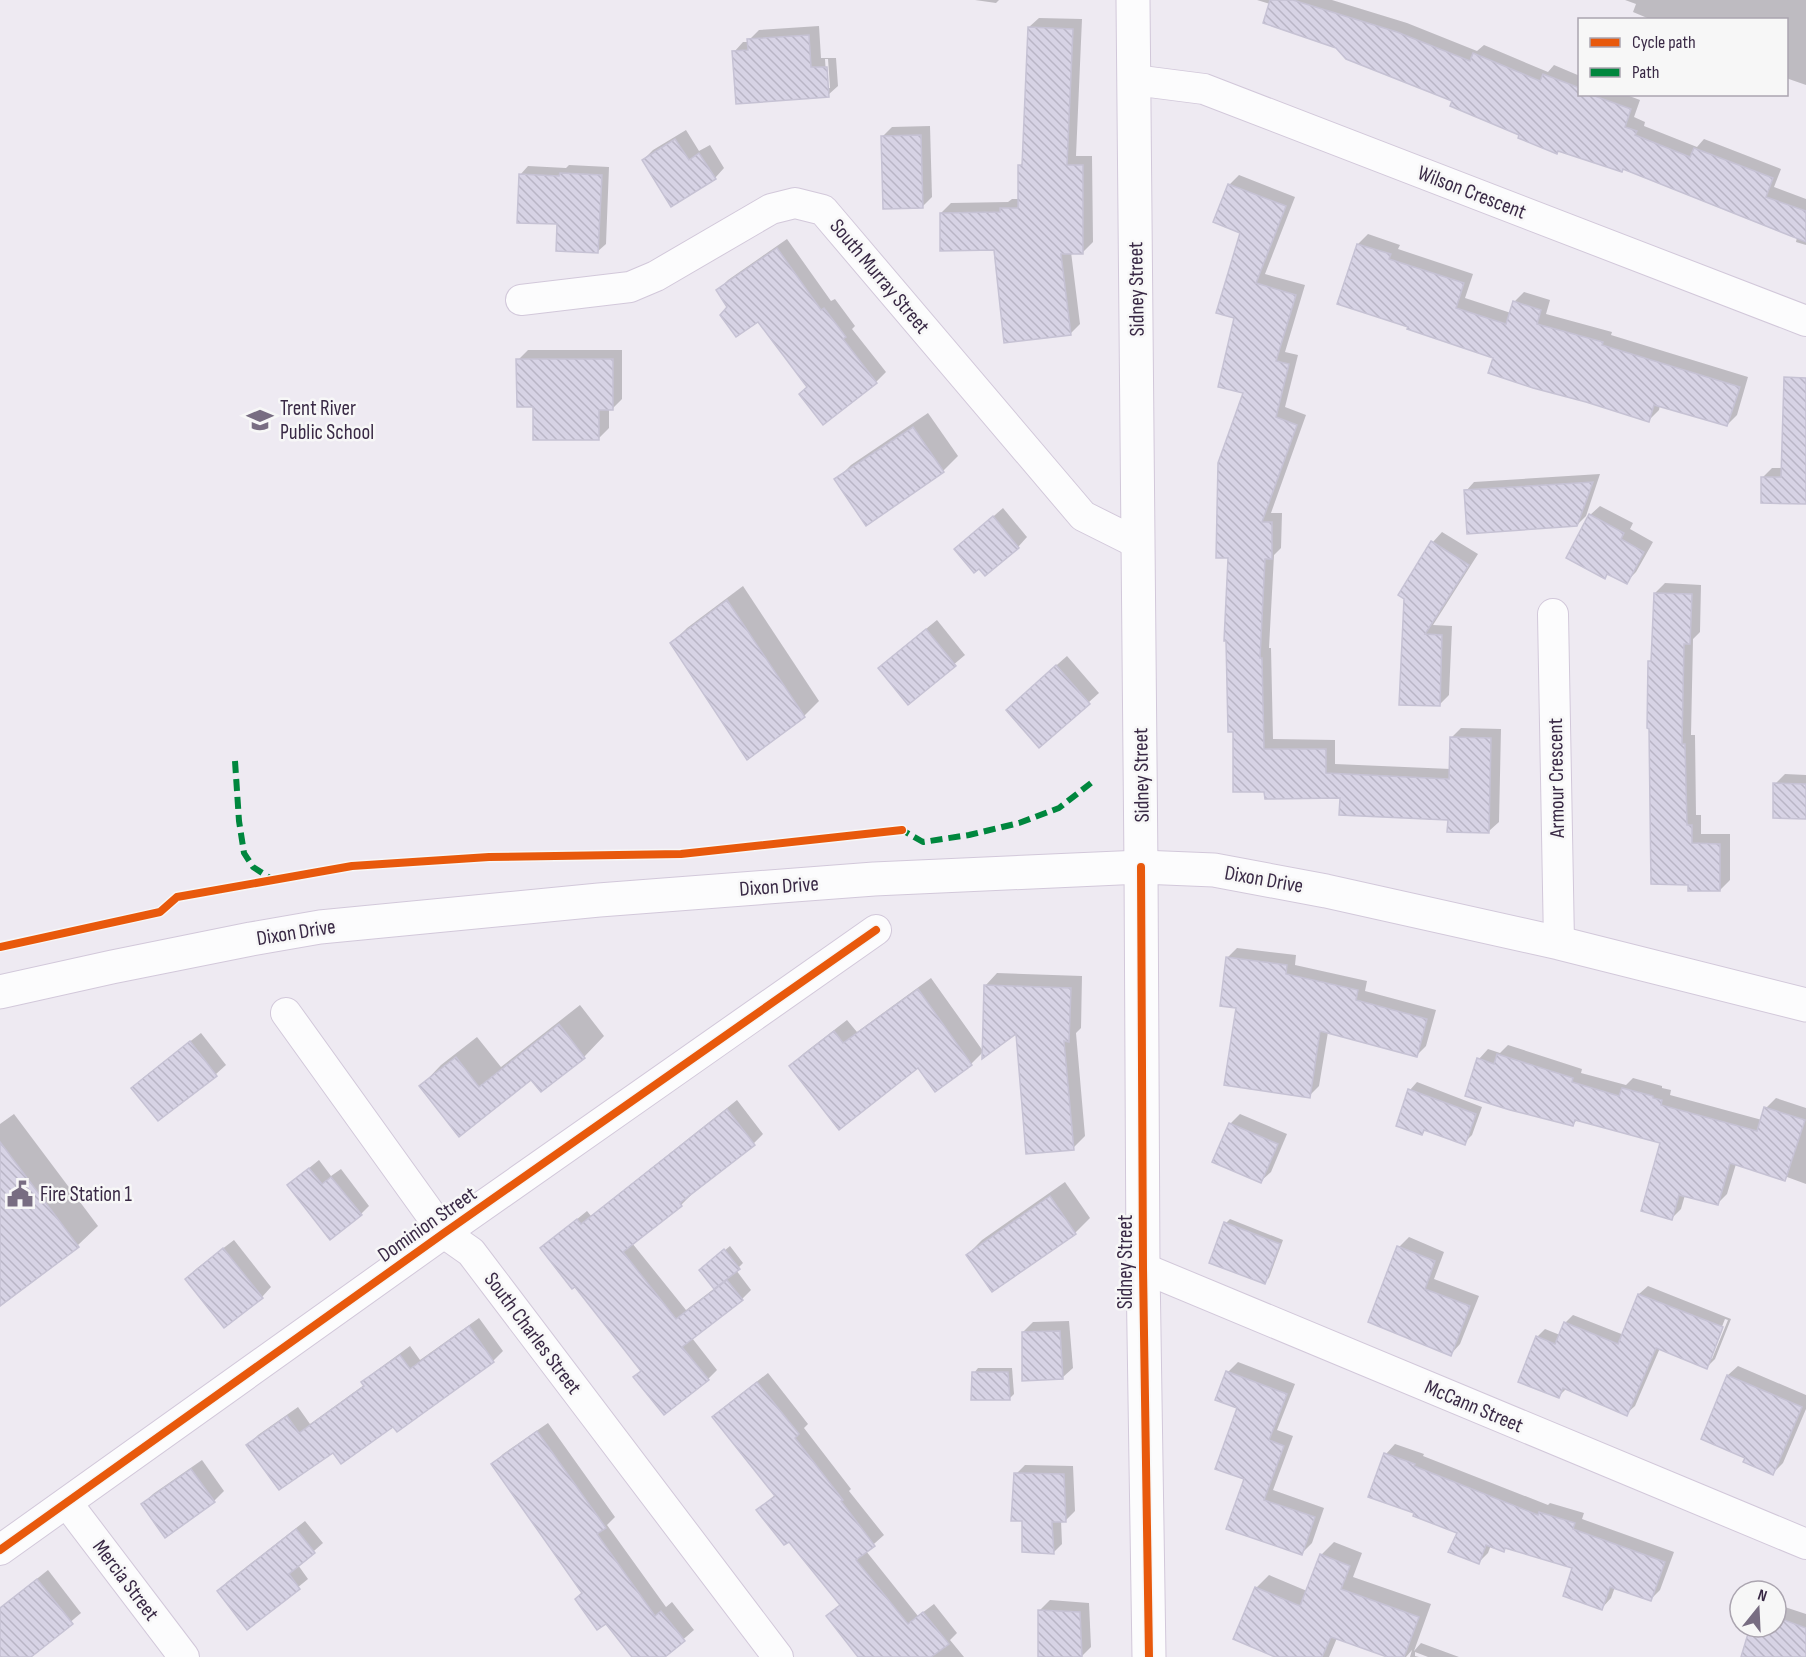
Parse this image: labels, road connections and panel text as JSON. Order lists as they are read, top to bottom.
{
  "streets": {
    "main road": ["Sidney Street", "Dixon Drive"],
    "street": [
      "Wilson Crescent",
      "South Murray Street",
      "Armour Crescent",
      "Dominion Street",
      "South Charles Street",
      "McCann Street",
      "Mercia Street"
    ]
  },
  "crossings": [
    ["Wilson Crescent", "Sidney Street"],
    ["South Murray Street", "Sidney Street"],
    ["Sidney Street", "Dixon Drive"],
    ["Sidney Street", "McCann Street"],
    ["Armour Crescent", "Dixon Drive"],
    ["Dominion Street", "South Charles Street"],
    ["Dominion Street", "Mercia Street"]
  ],
  "places": {
    "school or university": ["Trent River Public School"],
    "public building": ["Fire Station 1"]
  },
  "legend": ["Cycle path", "Path"],
  "north": "top"
}
